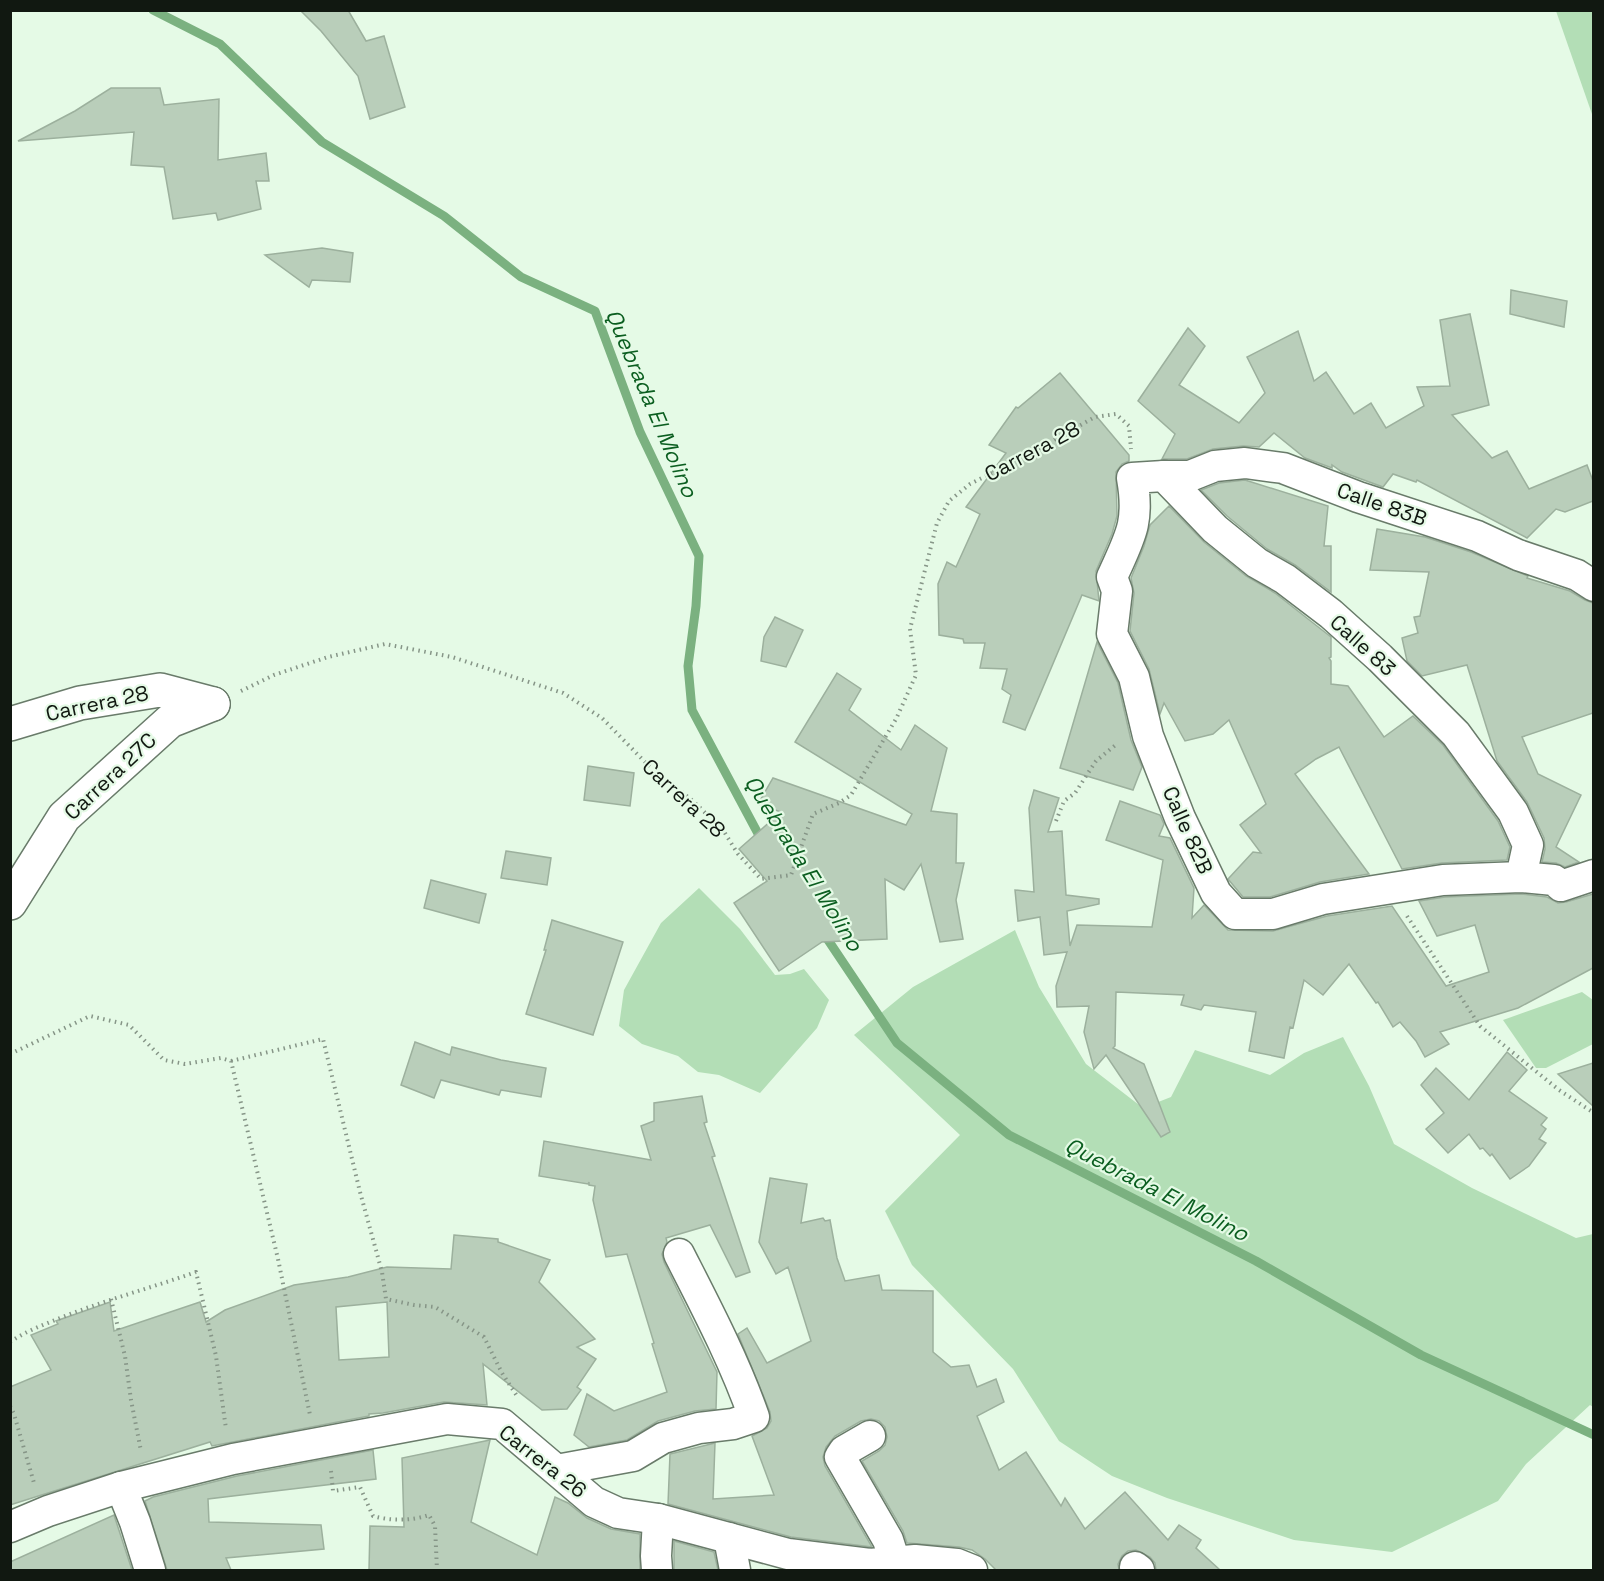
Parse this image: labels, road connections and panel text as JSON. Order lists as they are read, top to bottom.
{
  "streets": {
    "street": [
      "Carrera 28",
      "Calle 83B",
      "Calle 83",
      "Carrera 27C",
      "Calle 82B",
      "Carrera 26"
    ]
  },
  "crossings": [
    ["Carrera 28", "Carrera 27C"],
    ["Carrera 28", "Calle 82B"],
    ["Calle 83B", "Calle 83"],
    ["Calle 83", "Calle 82B"]
  ],
  "water": ["Quebrada El Molino"]
}
